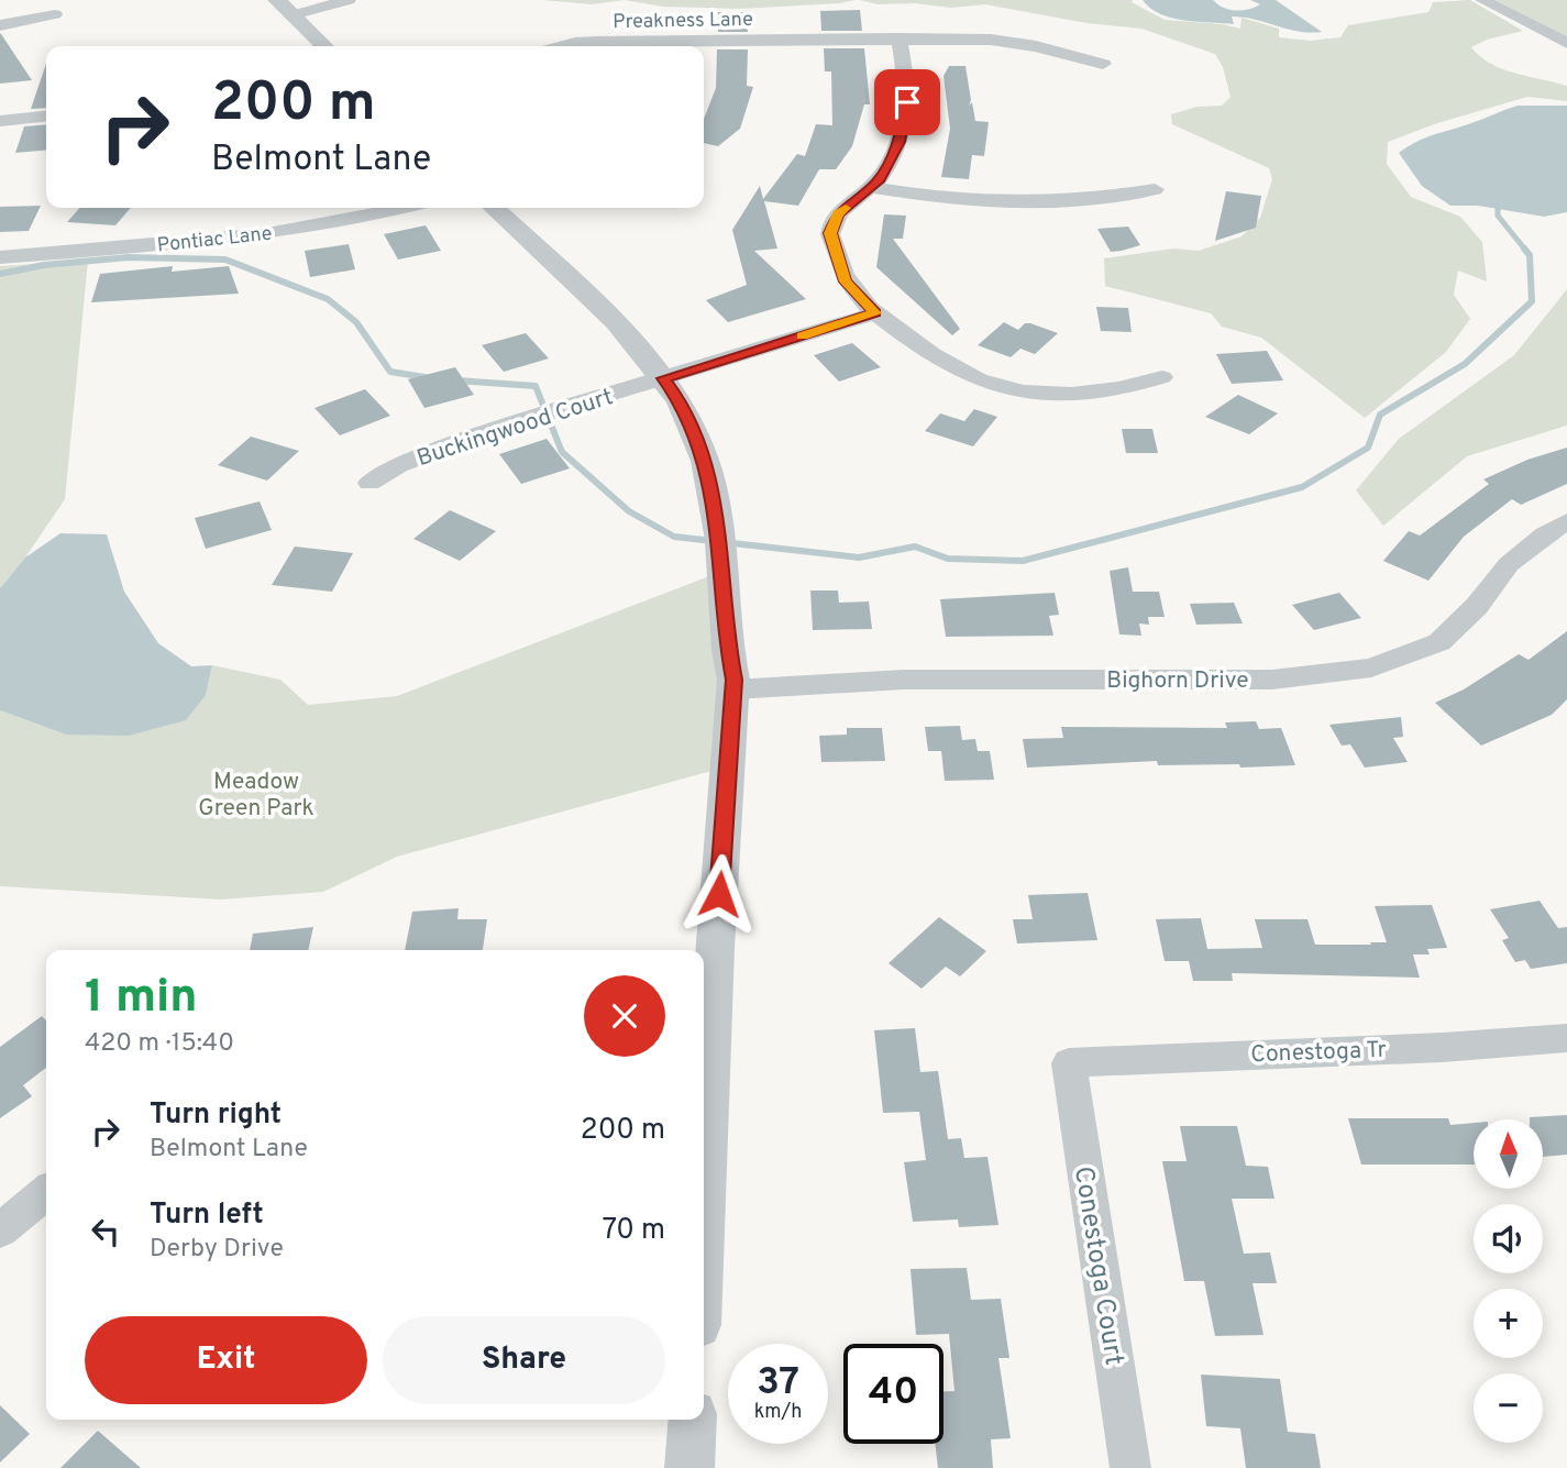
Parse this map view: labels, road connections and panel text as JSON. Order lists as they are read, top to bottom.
{
  "streets": {
    "street": [
      "Preakness Lane",
      "Pontiac Lane",
      "Buckingwood Court",
      "Bighorn Drive",
      "Conestoga Tr",
      "Conestoga Court"
    ]
  },
  "crossings": [
    ["Conestoga Tr", "Conestoga Court"]
  ],
  "parks": ["Meadow Green Park"],
  "north": "top",
  "page": {
    "turn": ["200 m", "Belmont Lane"],
    "heading": ["1 min", "420 m · 15:40"],
    "list": [
      {
        "name": "Turn right",
        "note": "Belmont Lane",
        "value": "200 m"
      },
      {
        "name": "Turn left",
        "note": "Derby Drive",
        "value": "70 m"
      }
    ],
    "map_buttons": ["+", "−"],
    "buttons": ["Exit", "Share"],
    "speed": "37 km/h",
    "limit": "40"
  }
}
